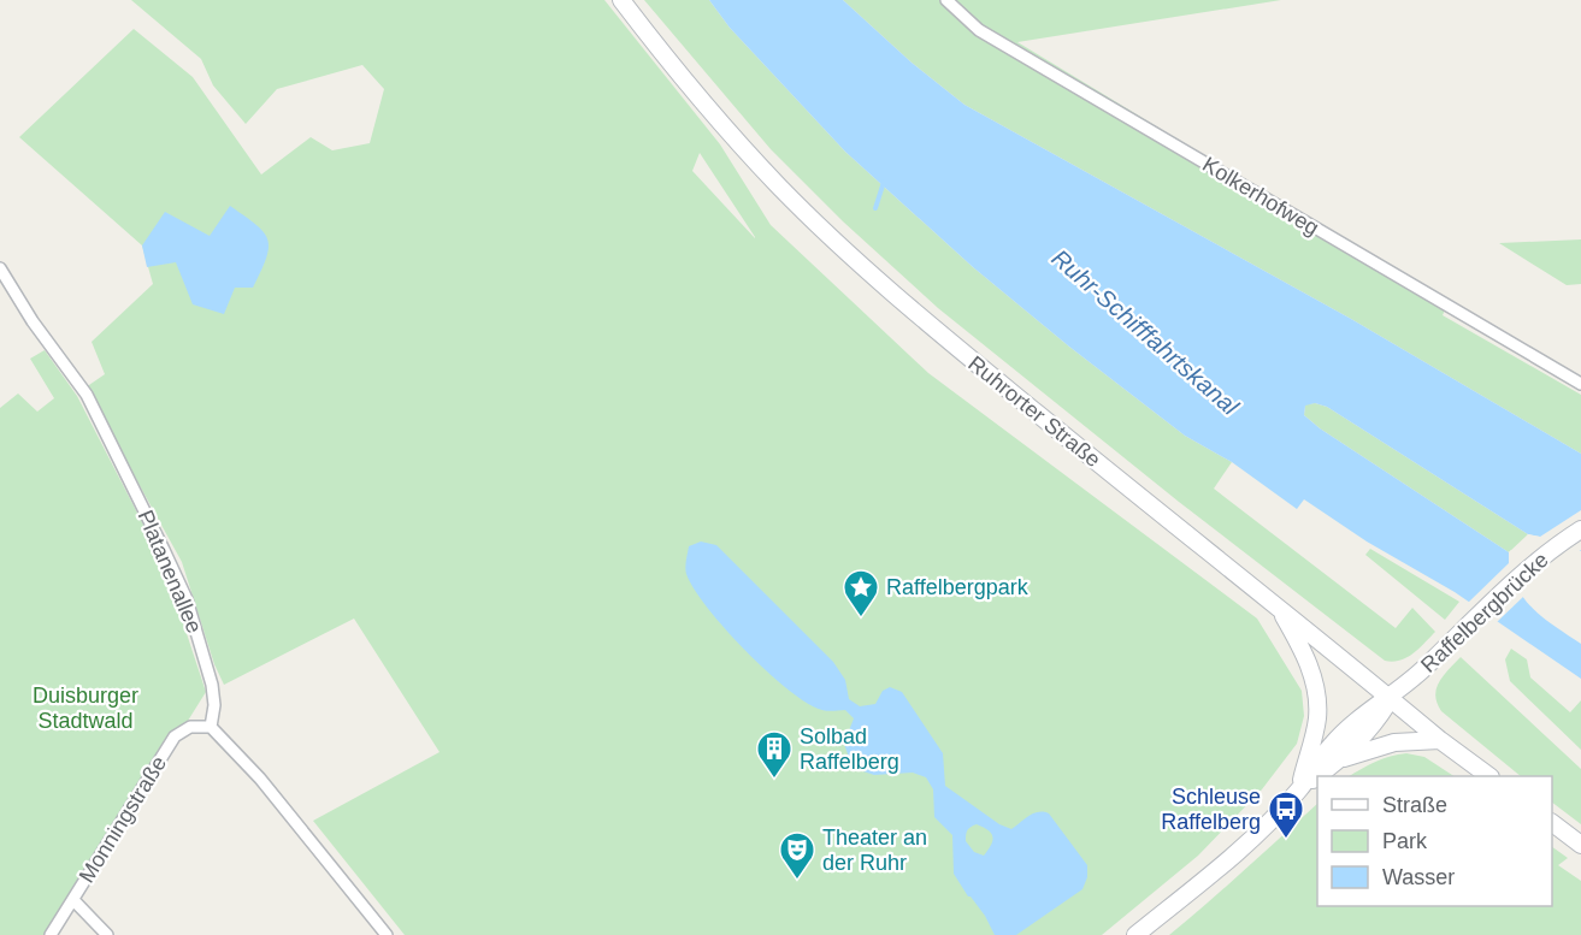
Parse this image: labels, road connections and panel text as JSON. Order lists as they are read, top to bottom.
{
  "streets": {
    "main road": ["Ruhrorter Straße", "Raffelbergbrücke"],
    "street": ["Kolkerhofweg", "Platanenallee", "Monningstraße"]
  },
  "crossings": [
    ["Ruhrorter Straße", "Raffelbergbrücke"],
    ["Platanenallee", "Monningstraße"]
  ],
  "water": ["Ruhr-Schifffahrtskanal"],
  "parks": ["Duisburger Stadtwald"],
  "places": {
    "place": ["Raffelbergpark"],
    "building": ["Solbad Raffelberg"],
    "bus stop": ["Schleuse Raffelberg"],
    "theatre": ["Theater an der Ruhr"]
  },
  "legend": ["Straße", "Park", "Wasser"]
}
